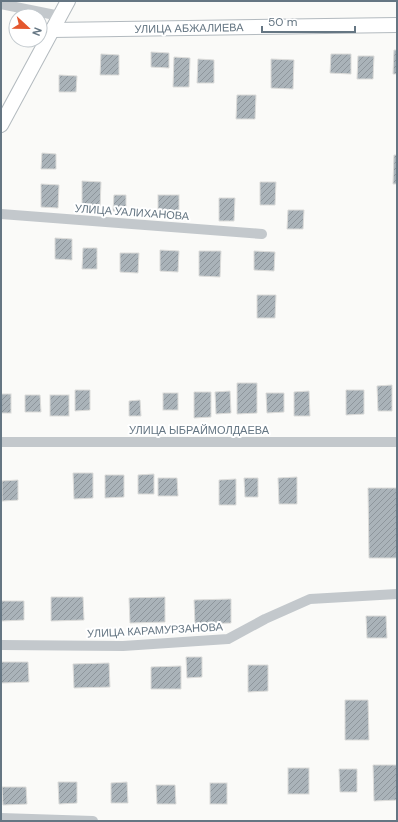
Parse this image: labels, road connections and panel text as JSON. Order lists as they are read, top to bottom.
{
  "streets": {
    "street": [
      "УЛИЦА АБЖАЛИЕВА",
      "УЛИЦА УАЛИХАНОВА",
      "УЛИЦА ЫБРАЙМОЛДАЕВА",
      "УЛИЦА КАРАМУРЗАНОВА"
    ]
  },
  "scale_bar": "50 m",
  "north": "right"
}
